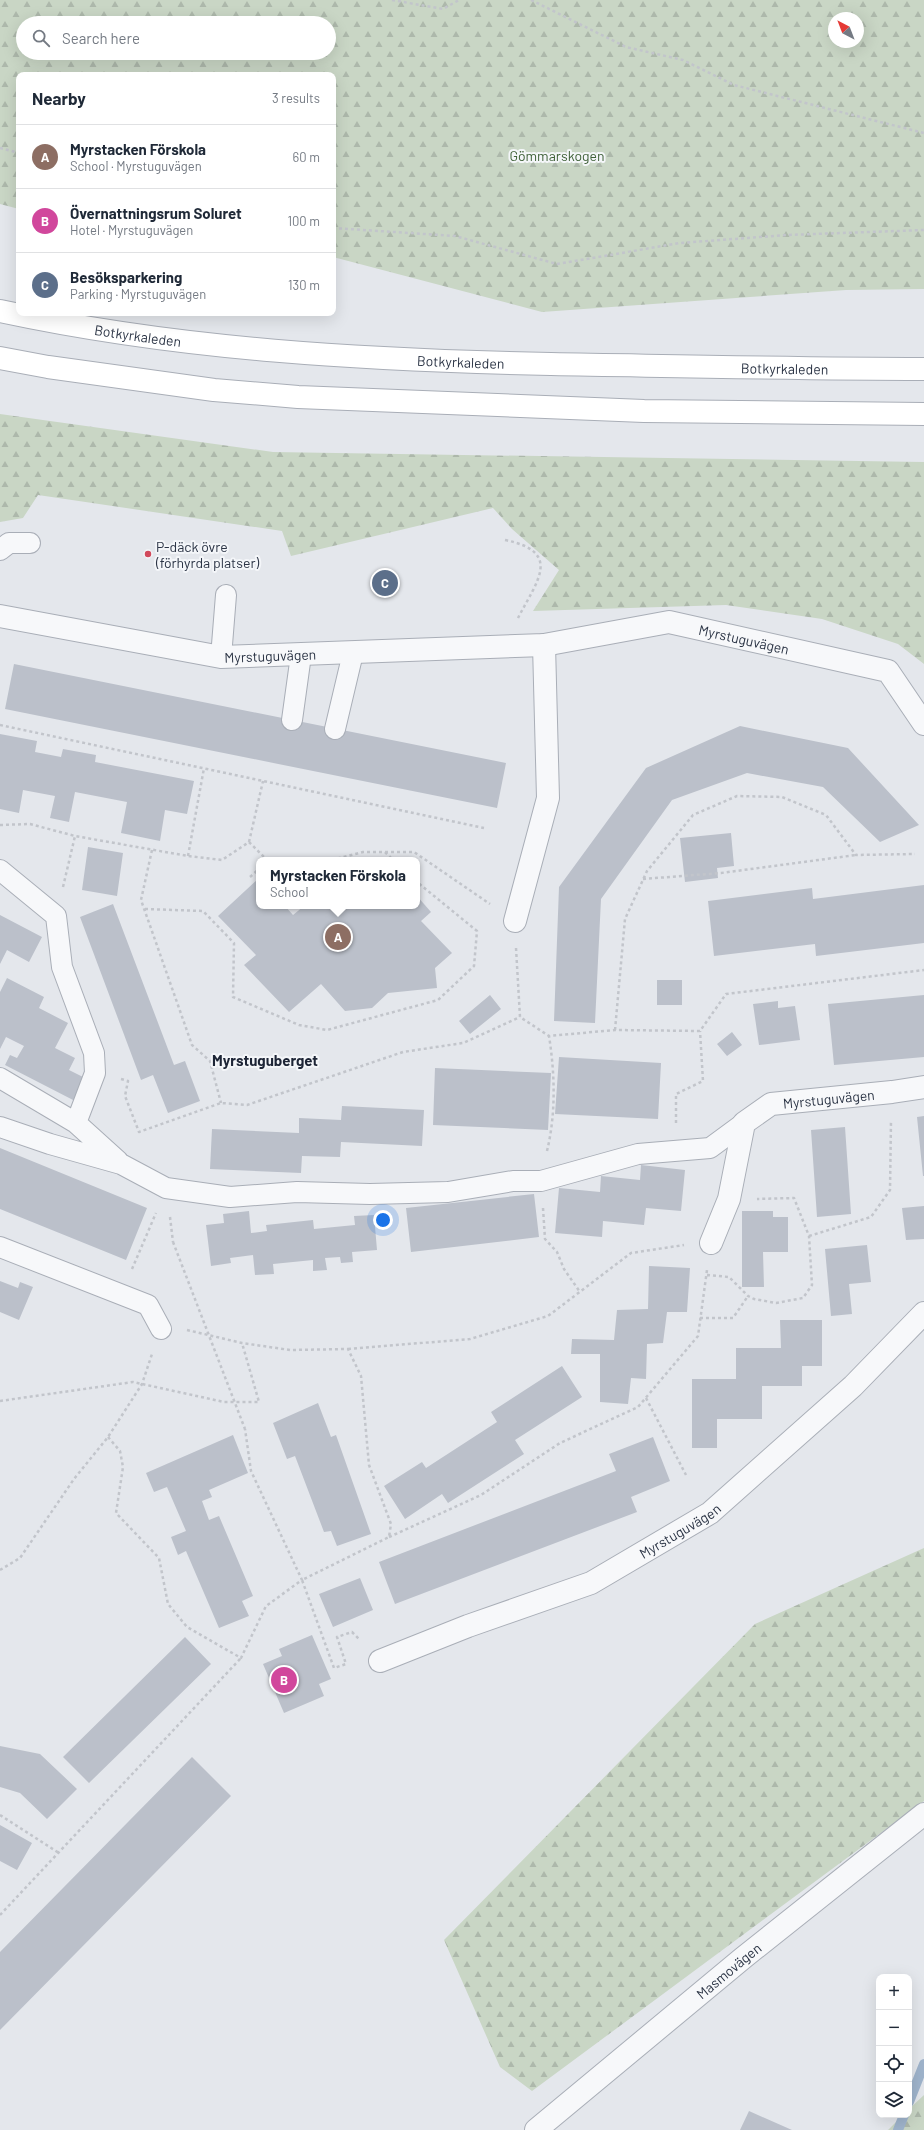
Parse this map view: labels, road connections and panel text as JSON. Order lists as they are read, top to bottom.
{
  "streets": {
    "main road": ["Botkyrkaleden"],
    "street": ["Myrstuguvägen", "Masmovägen"]
  },
  "districts": ["Myrstuguberget"],
  "parks": ["Gömmarskogen"],
  "places": ["P-däck övre (förhyrda platser)"],
  "north": "top left",
  "page": {
    "search": "Search here",
    "heading": ["Nearby", "3 results"],
    "list": [
      {
        "mark": "A",
        "name": "Myrstacken Förskola",
        "note": "School · Myrstuguvägen",
        "value": "60 m"
      },
      {
        "mark": "B",
        "name": "Övernattningsrum Soluret",
        "note": "Hotel · Myrstuguvägen",
        "value": "100 m"
      },
      {
        "mark": "C",
        "name": "Besöksparkering",
        "note": "Parking · Myrstuguvägen",
        "value": "130 m"
      }
    ],
    "pins": ["C", "A", "B"],
    "popup": ["Myrstacken Förskola", "School"],
    "map_buttons": ["+", "−"]
  }
}
